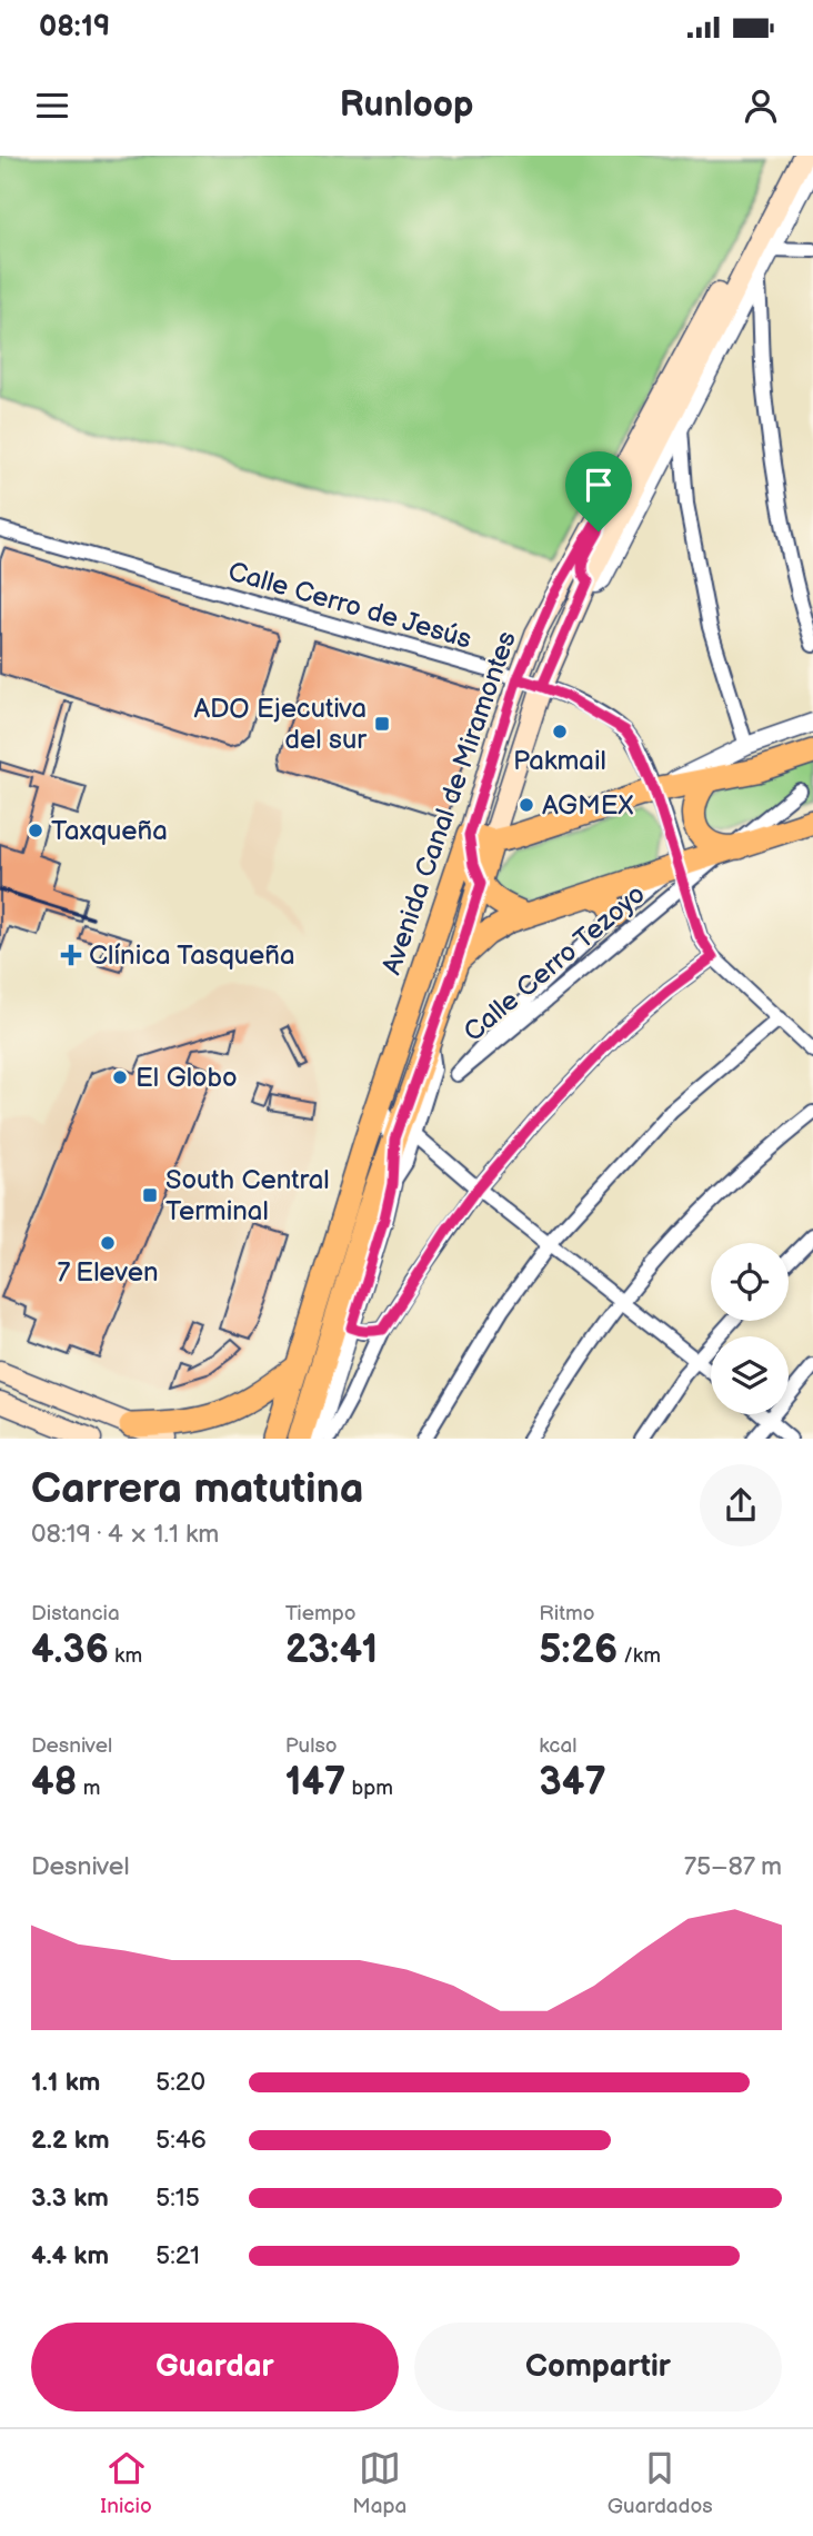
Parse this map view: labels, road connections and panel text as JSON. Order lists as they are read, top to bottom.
{
  "streets": {
    "main road": ["Avenida Canal de Miramontes"],
    "street": ["Calle Cerro de Jesús", "Calle Cerro Tezoyo"]
  },
  "crossings": [
    ["Calle Cerro de Jesús", "Avenida Canal de Miramontes"],
    ["Calle Cerro de Jesús", "Calle Cerro Tezoyo"]
  ],
  "places": {
    "transit": ["ADO Ejecutiva del sur", "South Central Terminal"],
    "other": [
      "Pakmail",
      "AGMEX",
      "Taxqueña",
      "El Globo",
      "7 Eleven"
    ],
    "health": ["Clínica Tasqueña"]
  },
  "page": {
    "status": "08:19",
    "header": "Runloop",
    "heading": ["Carrera matutina", "08:19 · 4 × 1.1 km"],
    "stats": [
      ["Distancia", "4.36 km"],
      ["Tiempo", "23:41"],
      ["Ritmo", "5:26 /km"],
      ["Desnivel", "48 m"],
      ["Pulso", "147 bpm"],
      ["kcal", "347"]
    ],
    "chart": ["Desnivel", "75–87 m"],
    "list": [
      {
        "name": "1.1 km",
        "note": "5:20"
      },
      {
        "name": "2.2 km",
        "note": "5:46"
      },
      {
        "name": "3.3 km",
        "note": "5:15"
      },
      {
        "name": "4.4 km",
        "note": "5:21"
      }
    ],
    "buttons": ["Guardar", "Compartir"],
    "tabs": ["Inicio", "Mapa", "Guardados"]
  }
}
